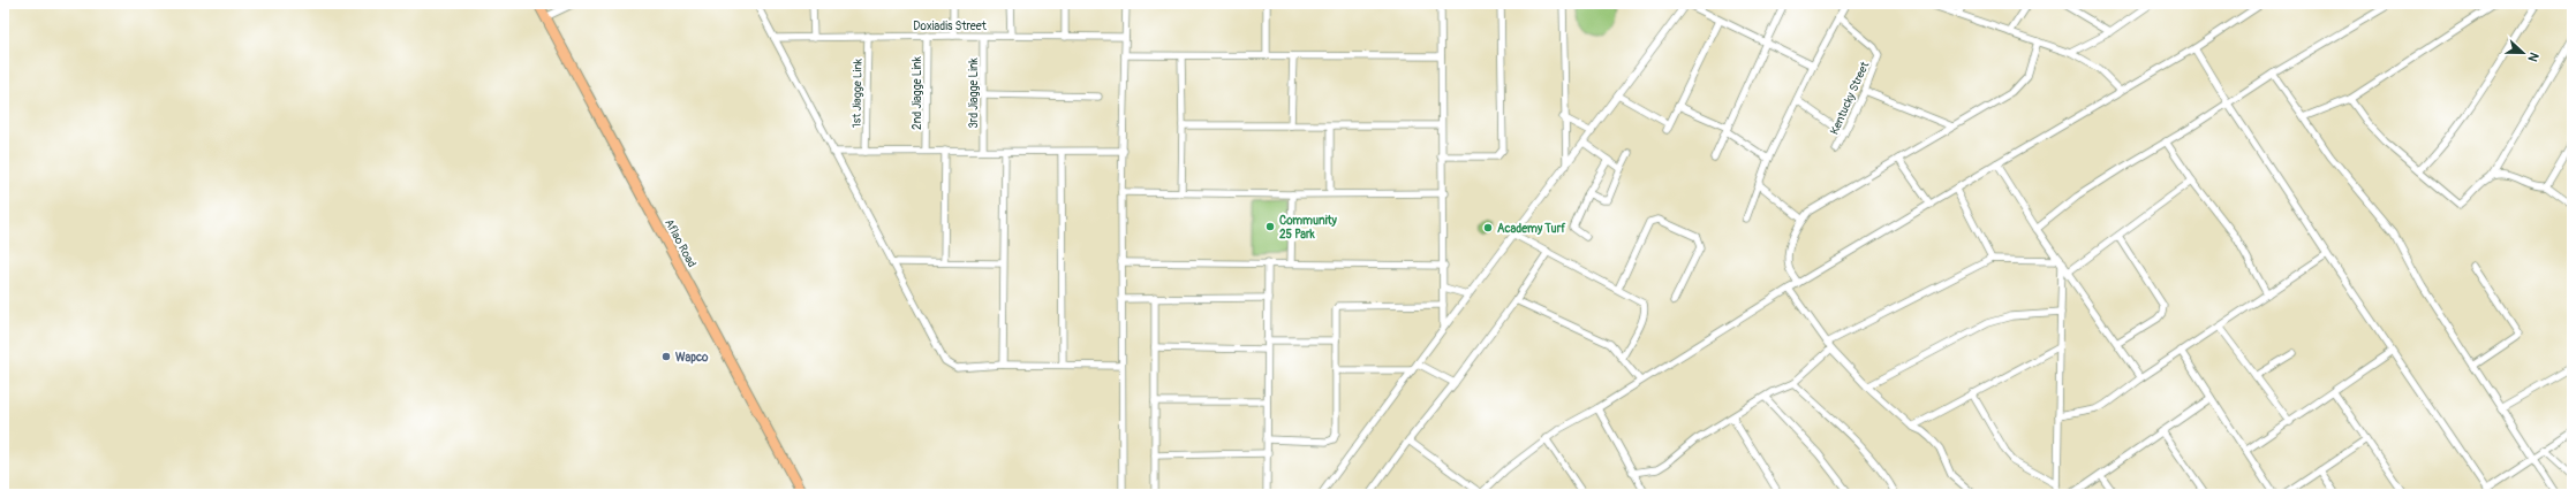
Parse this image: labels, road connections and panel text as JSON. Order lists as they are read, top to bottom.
{
  "streets": {
    "highway": ["Aflao Road"],
    "street": [
      "Doxiadis Street",
      "1st Jiagge Link",
      "2nd Jiagge Link",
      "3rd Jiagge Link",
      "Kentucky Street"
    ]
  },
  "crossings": [
    ["Doxiadis Street", "1st Jiagge Link"],
    ["Doxiadis Street", "2nd Jiagge Link"],
    ["Doxiadis Street", "3rd Jiagge Link"]
  ],
  "places": ["Community 25 Park", "Academy Turf", "Wapco"],
  "north": "right"
}
